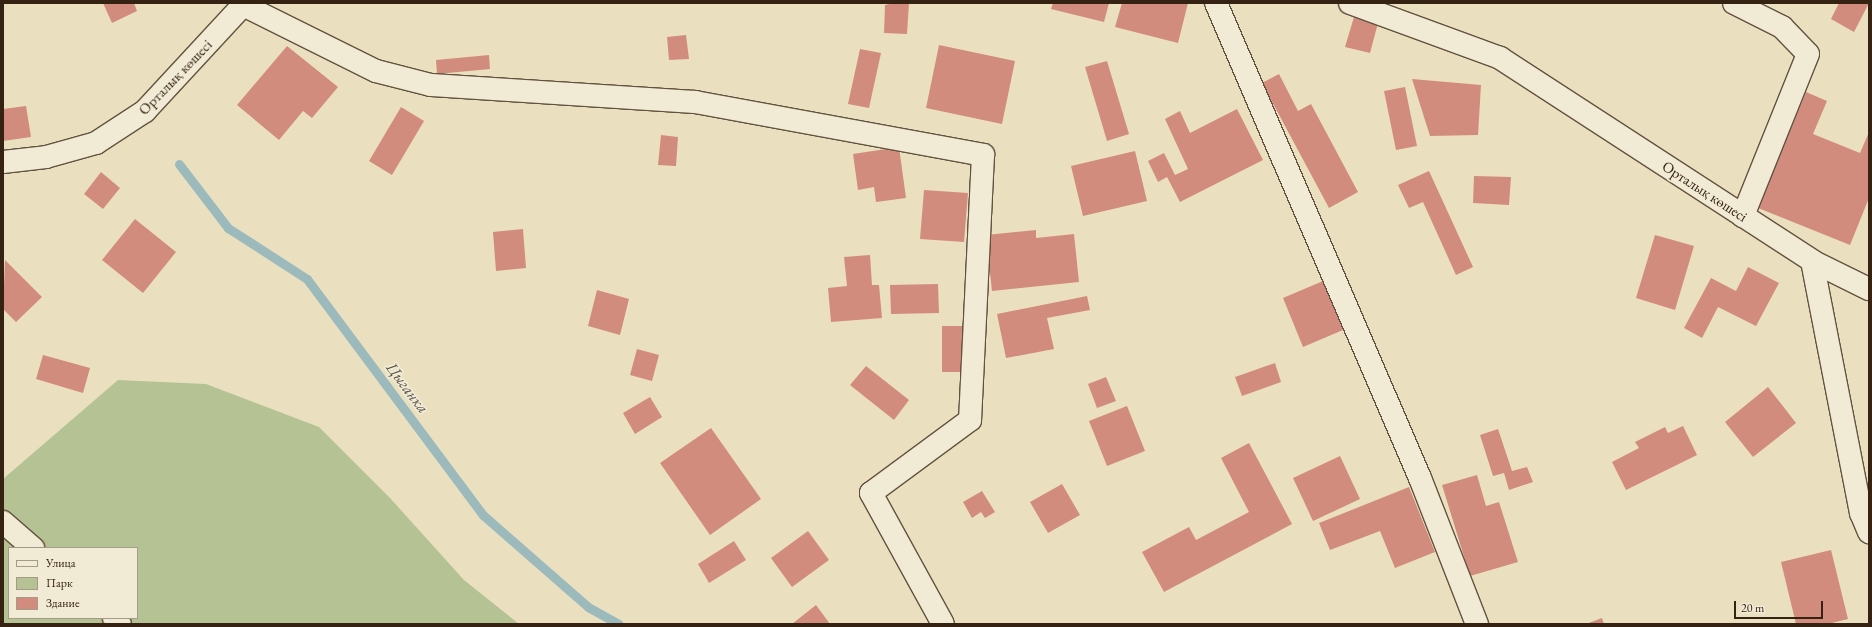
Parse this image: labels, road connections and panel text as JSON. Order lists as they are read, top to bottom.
{
  "streets": {
    "street": ["Орталық көшесі"]
  },
  "water": ["Цыганка"],
  "legend": ["Улица", "Парк", "Здание"],
  "scale_bar": "20 m"
}
